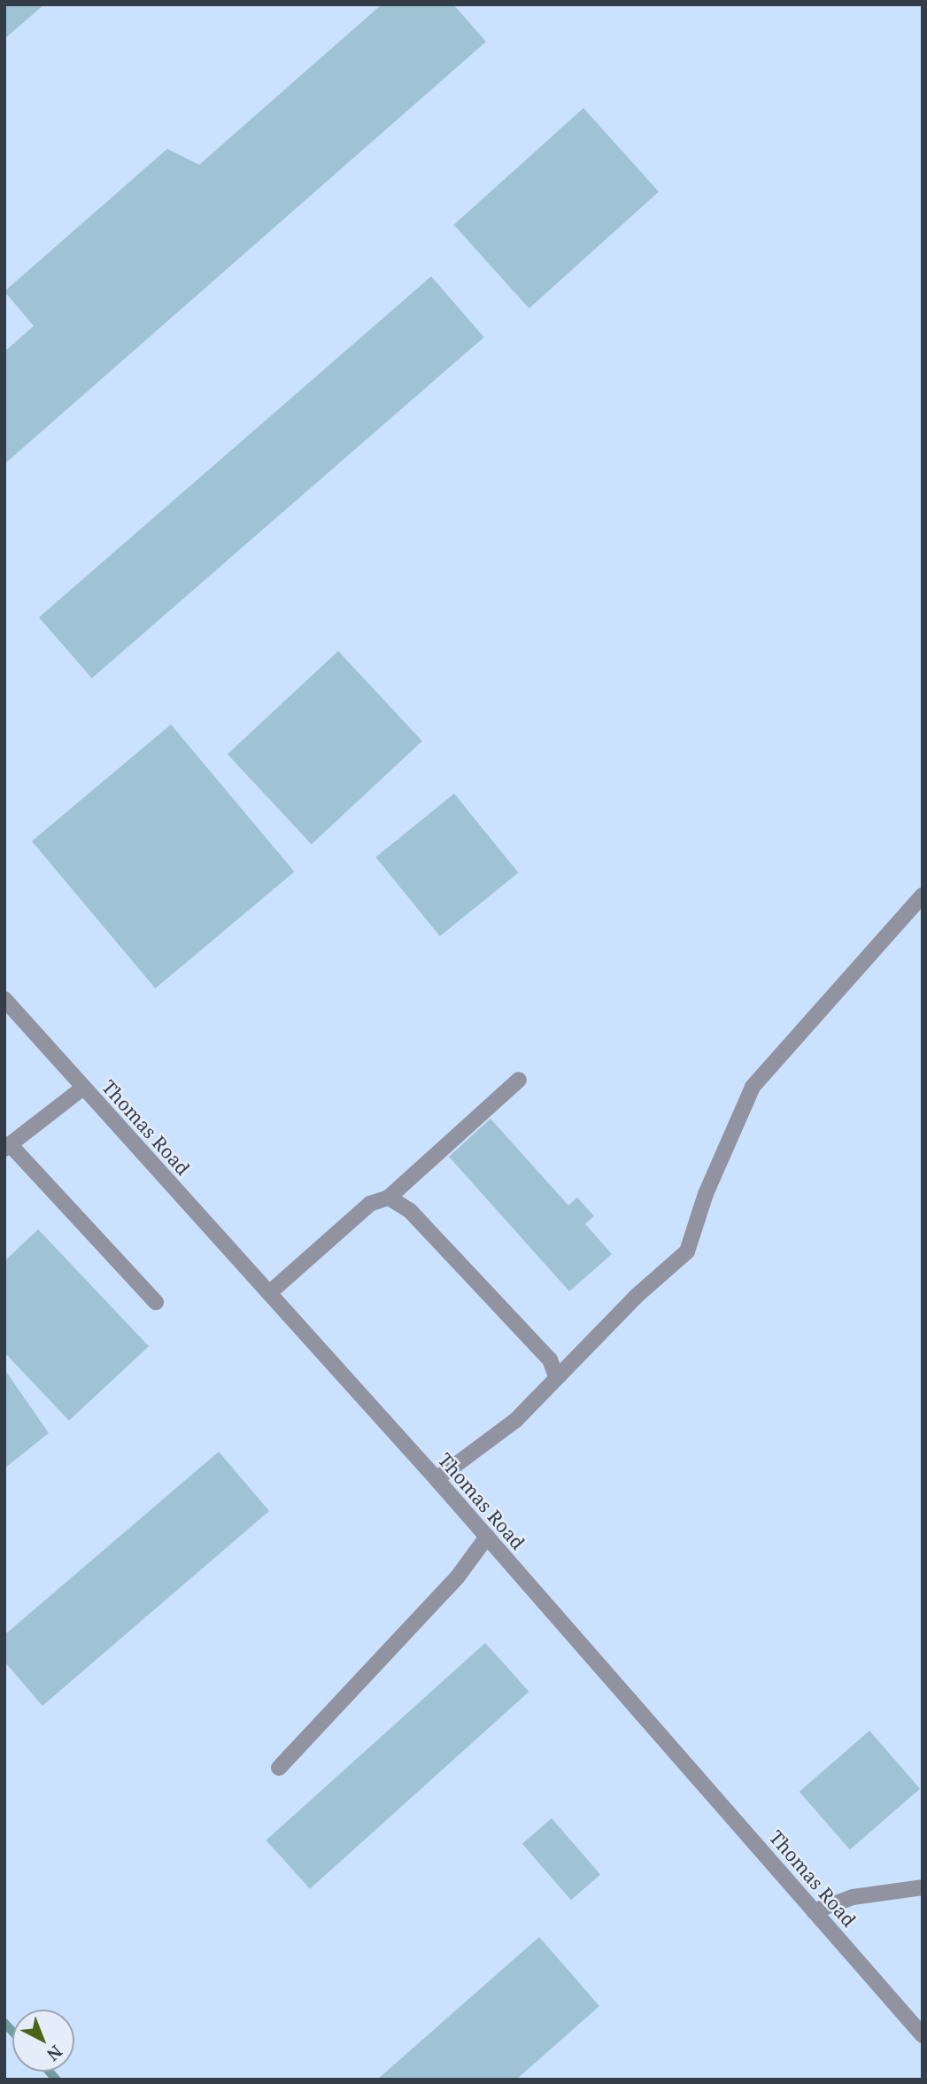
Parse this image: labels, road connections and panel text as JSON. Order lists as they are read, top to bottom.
{
  "streets": {
    "street": ["Thomas Road"]
  },
  "north": "bottom right"
}
